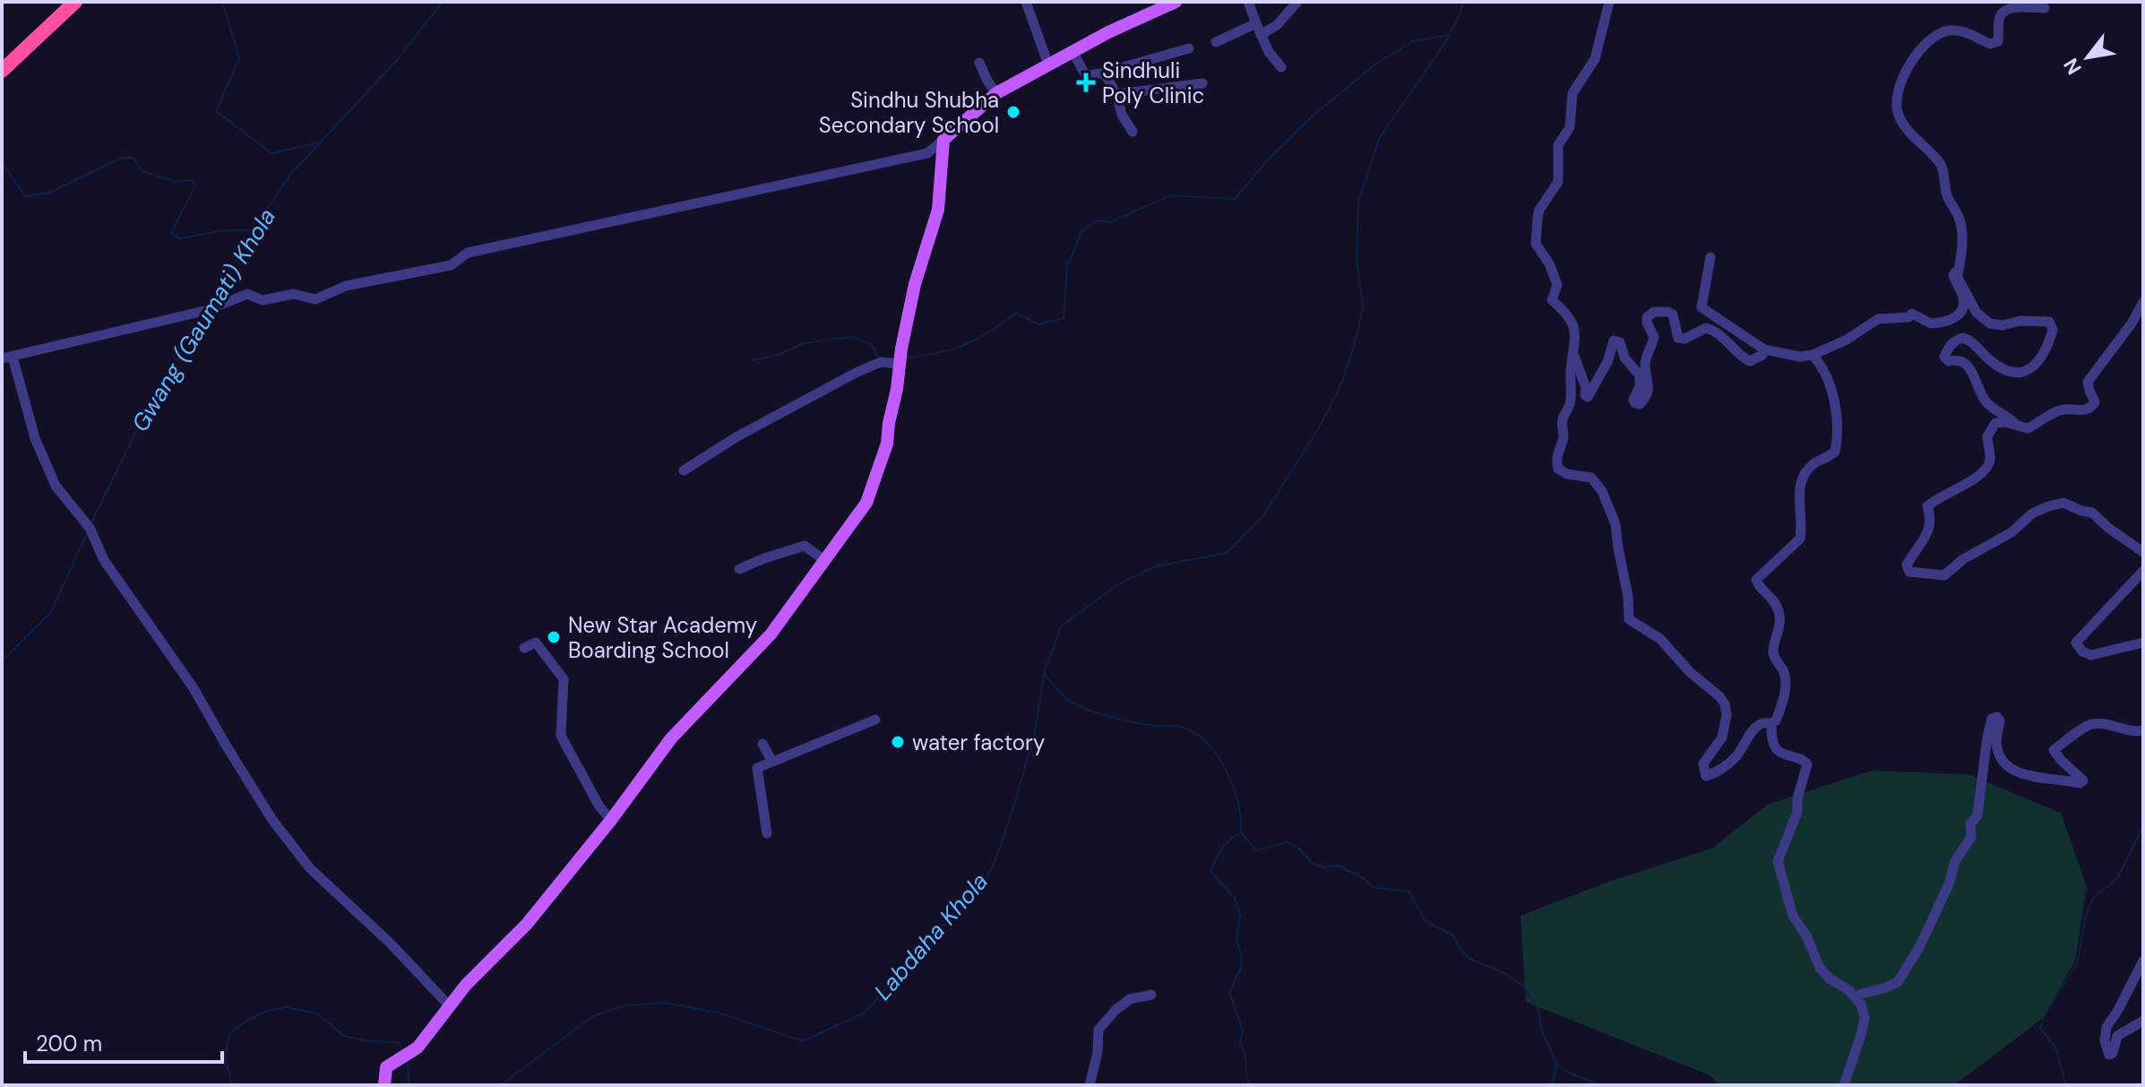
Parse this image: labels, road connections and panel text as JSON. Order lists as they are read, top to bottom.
{
  "water": ["Gwang (Gaumati) Khola", "Labdaha Khola"],
  "places": {
    "health": ["Sindhuli Poly Clinic"],
    "other": ["Sindhu Shubha Secondary School", "New Star Academy Boarding School", "water factory"]
  },
  "scale_bar": "200 m",
  "north": "bottom left"
}
